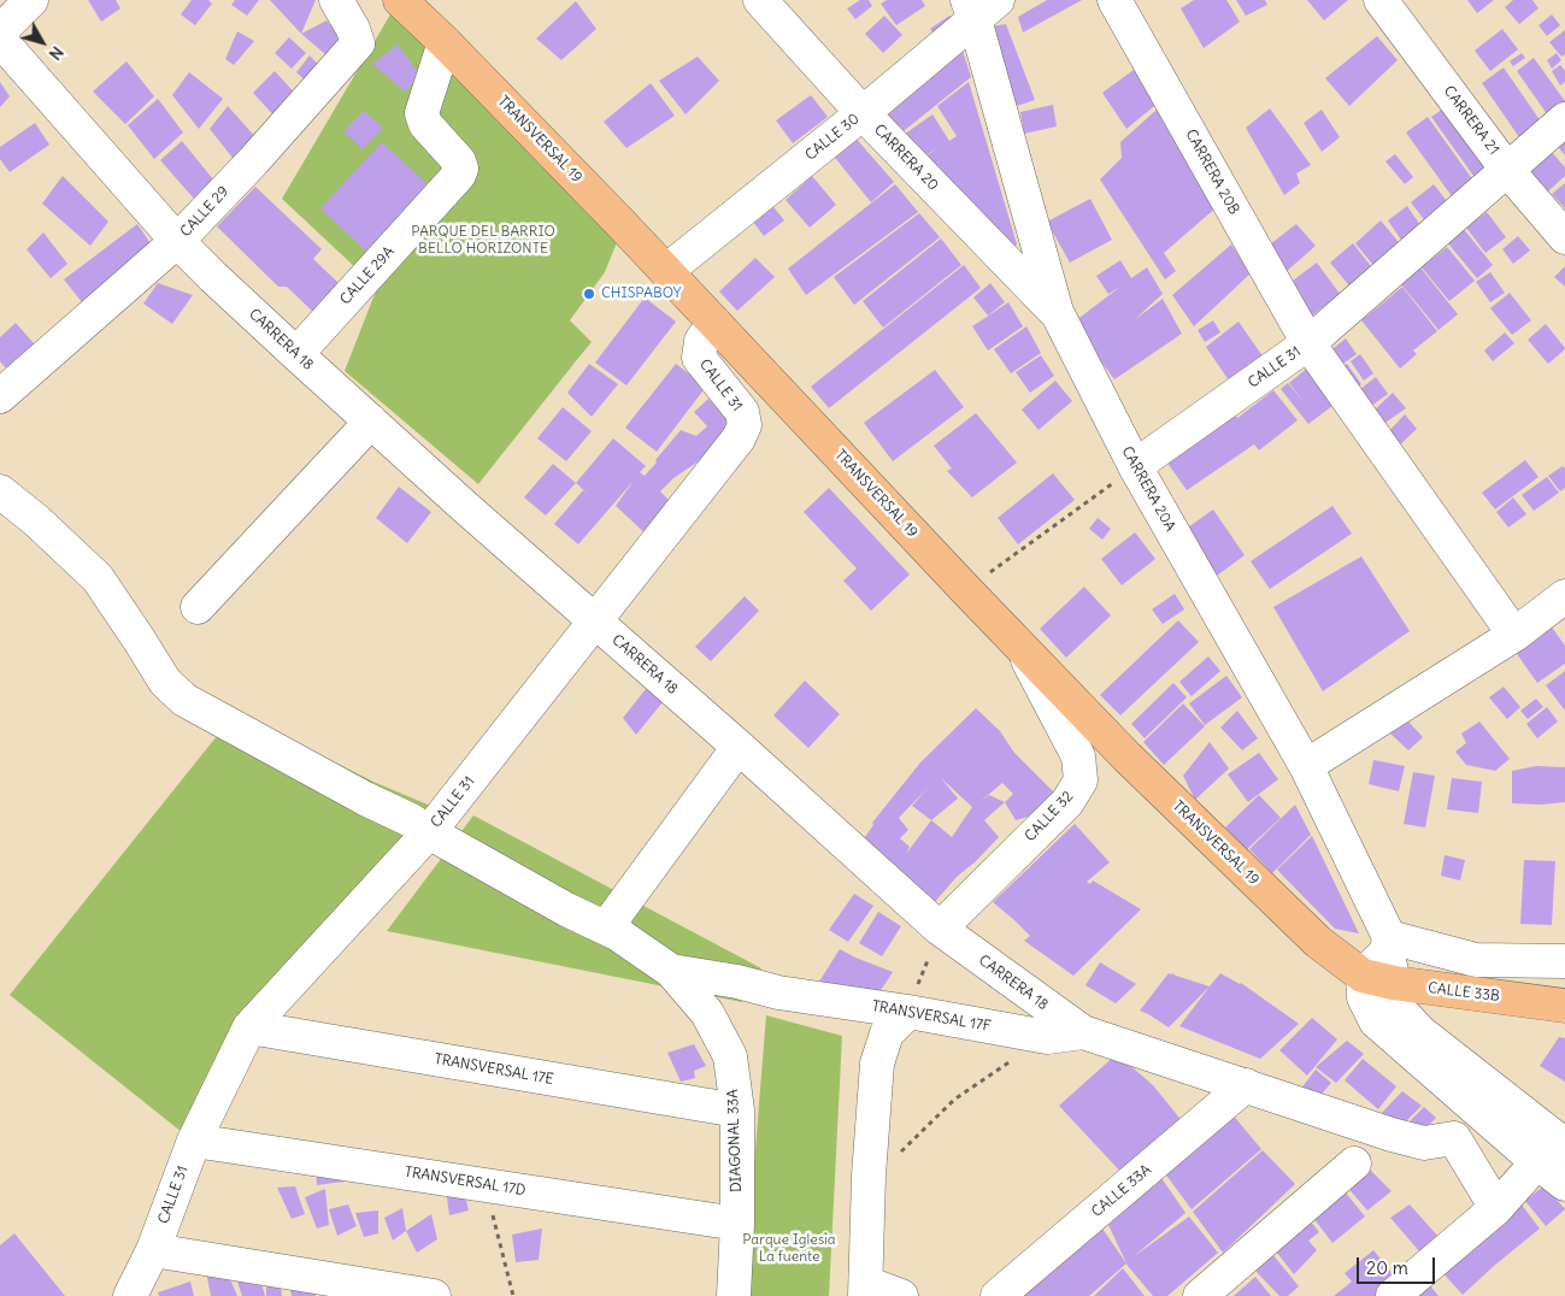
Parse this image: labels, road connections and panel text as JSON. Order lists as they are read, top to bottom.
{
  "streets": {
    "main road": ["TRANSVERSAL 19", "CALLE 33B"],
    "street": [
      "CARRERA 21",
      "CALLE 30",
      "CARRERA 20",
      "CARRERA 20B",
      "CALLE 29",
      "CALLE 29A",
      "CARRERA 18",
      "CALLE 31",
      "CARRERA 20A",
      "CALLE 32",
      "TRANSVERSAL 17F",
      "TRANSVERSAL 17E",
      "DIAGONAL 33A",
      "TRANSVERSAL 17D",
      "CALLE 33A"
    ]
  },
  "crossings": [
    ["CARRERA 21", "CALLE 31"],
    ["CALLE 30", "TRANSVERSAL 19"],
    ["CALLE 30", "CARRERA 20"],
    ["CALLE 30", "CARRERA 20A"],
    ["TRANSVERSAL 19", "CALLE 29A"],
    ["TRANSVERSAL 19", "CALLE 31"],
    ["TRANSVERSAL 19", "CARRERA 20A"],
    ["TRANSVERSAL 19", "CALLE 32"],
    ["TRANSVERSAL 19", "CALLE 33B"],
    ["CARRERA 20", "CARRERA 20A"],
    ["CARRERA 20B", "CALLE 31"],
    ["CALLE 29", "CARRERA 18"],
    ["CALLE 29A", "CARRERA 18"],
    ["CARRERA 18", "CALLE 31"],
    ["CARRERA 18", "CALLE 32"],
    ["CARRERA 18", "TRANSVERSAL 17F"],
    ["CARRERA 18", "CALLE 33A"],
    ["CALLE 31", "CARRERA 20A"],
    ["CALLE 31", "TRANSVERSAL 17E"],
    ["CALLE 31", "TRANSVERSAL 17D"],
    ["CARRERA 20A", "CALLE 33B"],
    ["TRANSVERSAL 17F", "DIAGONAL 33A"],
    ["TRANSVERSAL 17E", "DIAGONAL 33A"],
    ["DIAGONAL 33A", "TRANSVERSAL 17D"]
  ],
  "parks": ["PARQUE DEL BARRIO BELLO HORIZONTE", "Parque Iglesia La fuente"],
  "places": ["CHISPABOY"],
  "scale_bar": "20 m",
  "north": "bottom right"
}
